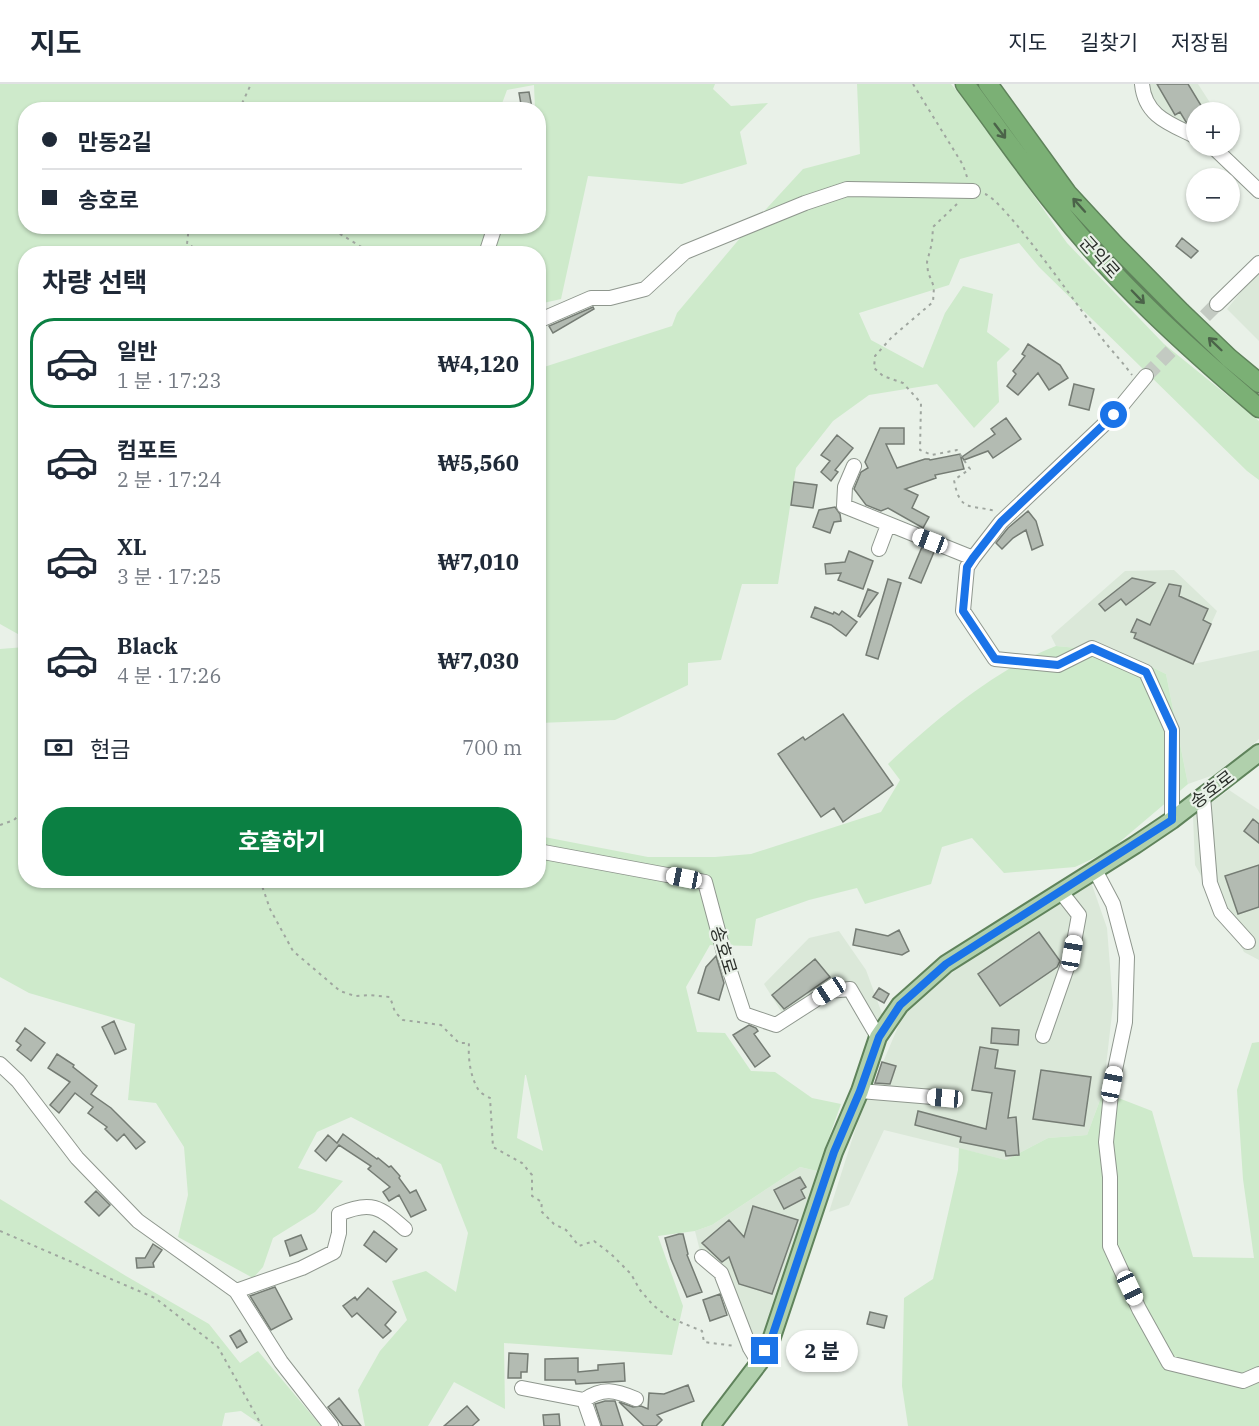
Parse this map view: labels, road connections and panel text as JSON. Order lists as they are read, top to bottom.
{
  "streets": {
    "highway": ["군익로"],
    "main road": ["송호로"]
  },
  "page": {
    "header": "지도",
    "nav": ["지도", "길찾기", "저장됨"],
    "map_buttons": ["+", "−"],
    "banner": ["만동2길", "송호로"],
    "heading": "차량 선택",
    "list": [
      {
        "name": "일반",
        "note": "1 분 · 17:23",
        "value": "₩4,120"
      },
      {
        "name": "컴포트",
        "note": "2 분 · 17:24",
        "value": "₩5,560"
      },
      {
        "name": "XL",
        "note": "3 분 · 17:25",
        "value": "₩7,010"
      },
      {
        "name": "Black",
        "note": "4 분 · 17:26",
        "value": "₩7,030"
      }
    ],
    "pay": ["현금", "700 m"],
    "buttons": "호출하기",
    "bubble": "2 분"
  }
}
